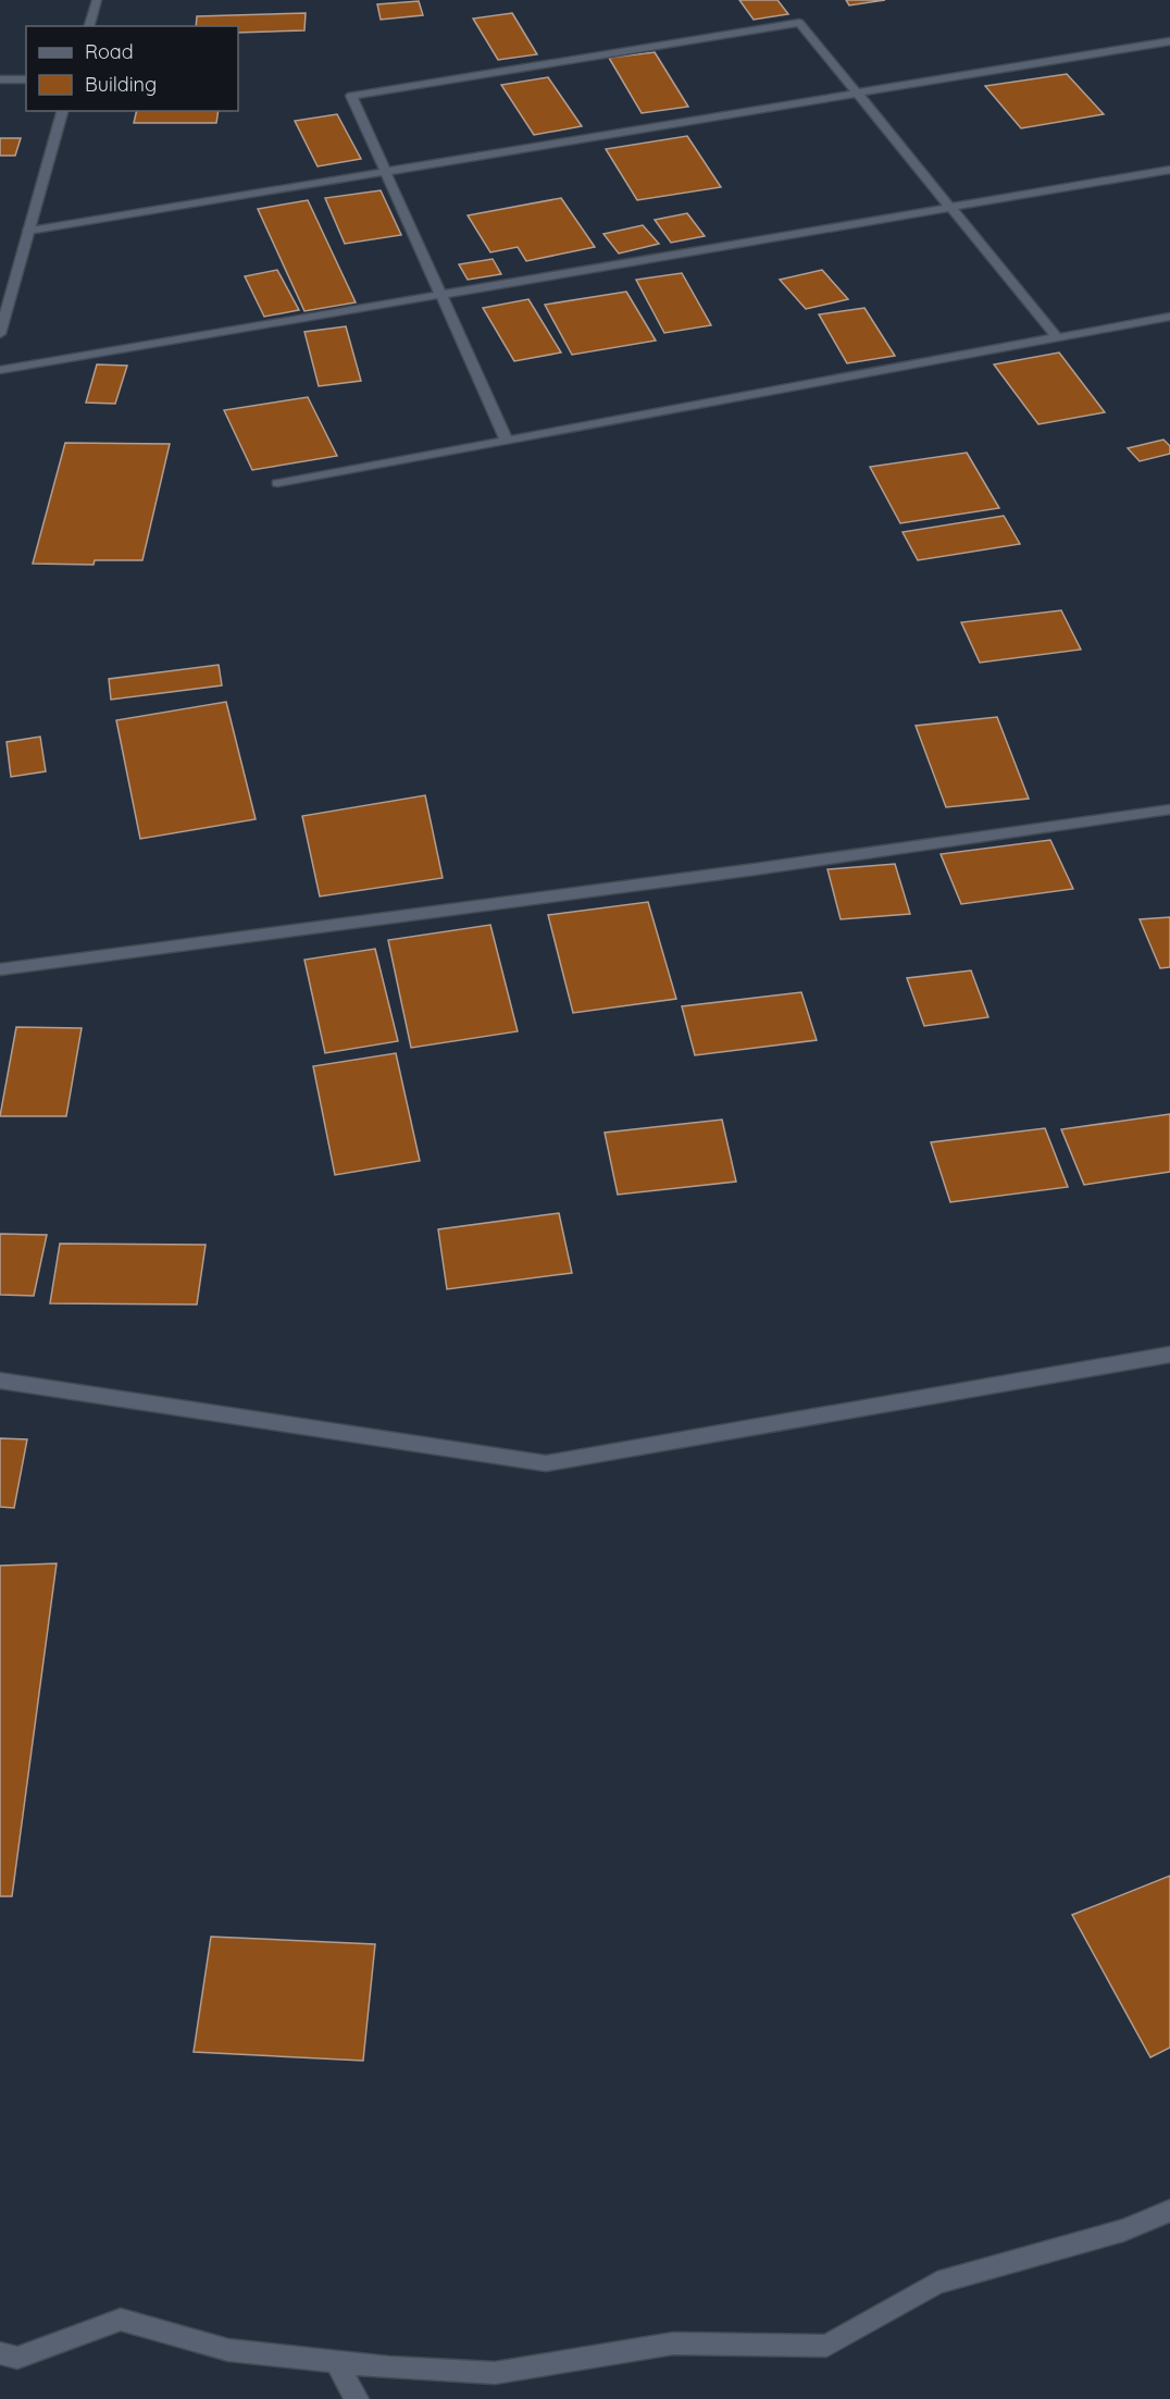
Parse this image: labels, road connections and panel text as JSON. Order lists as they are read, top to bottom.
{
  "legend": ["Road", "Building"]
}
